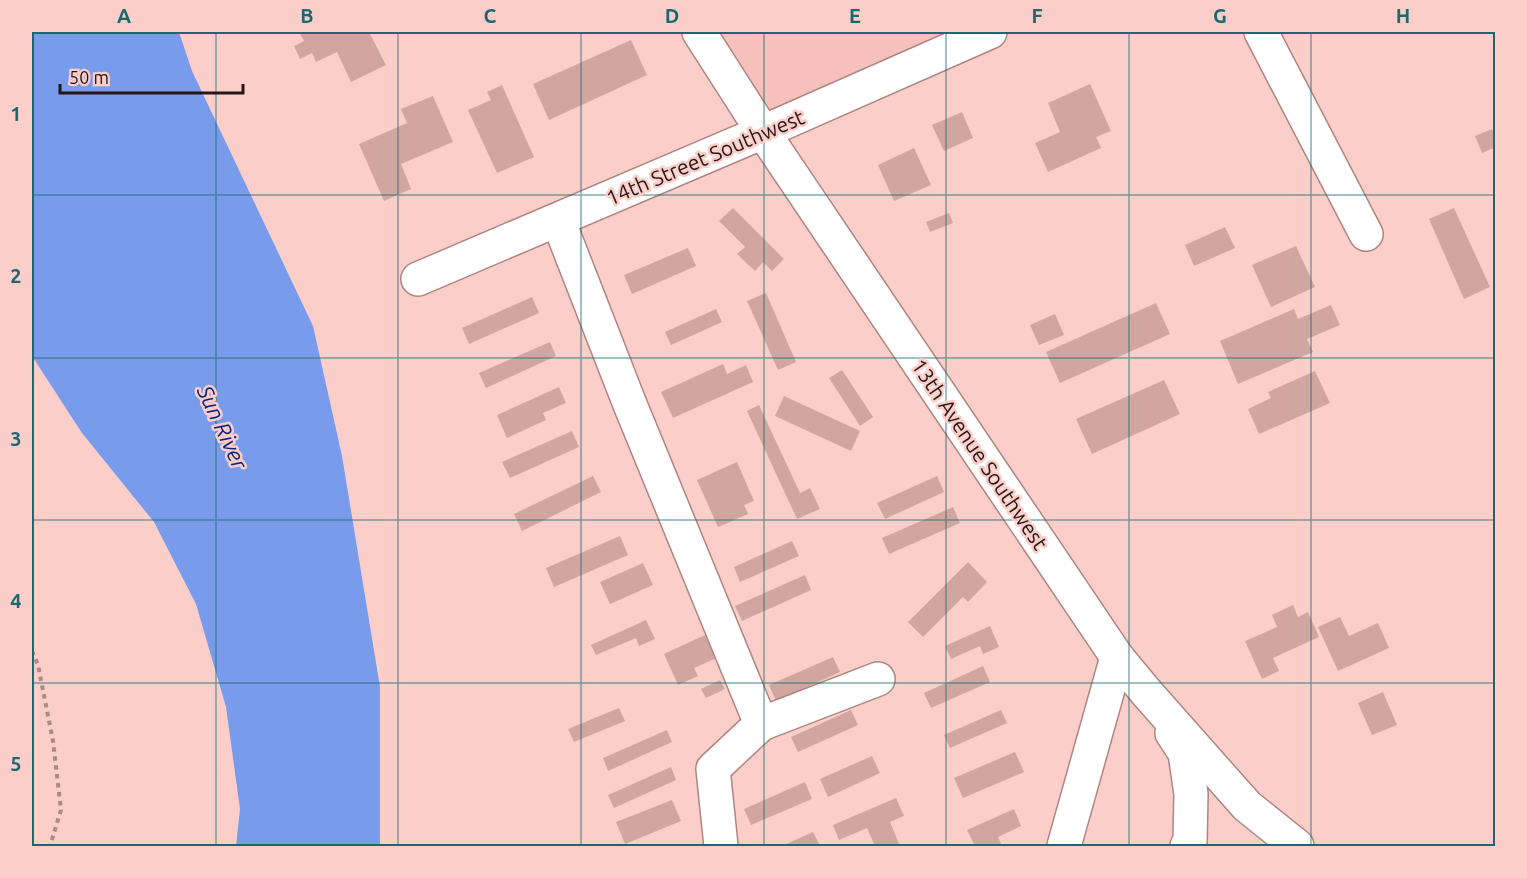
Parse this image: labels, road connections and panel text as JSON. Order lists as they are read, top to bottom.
{
  "streets": {
    "street": ["14th Street Southwest", "13th Avenue Southwest"]
  },
  "crossings": [
    ["14th Street Southwest", "13th Avenue Southwest"]
  ],
  "water": ["Sun River"],
  "scale_bar": "50 m",
  "grid": {
    "columns": [
      "A",
      "B",
      "C",
      "D",
      "E",
      "F",
      "G",
      "H"
    ],
    "rows": [
      "1",
      "2",
      "3",
      "4",
      "5"
    ]
  }
}
